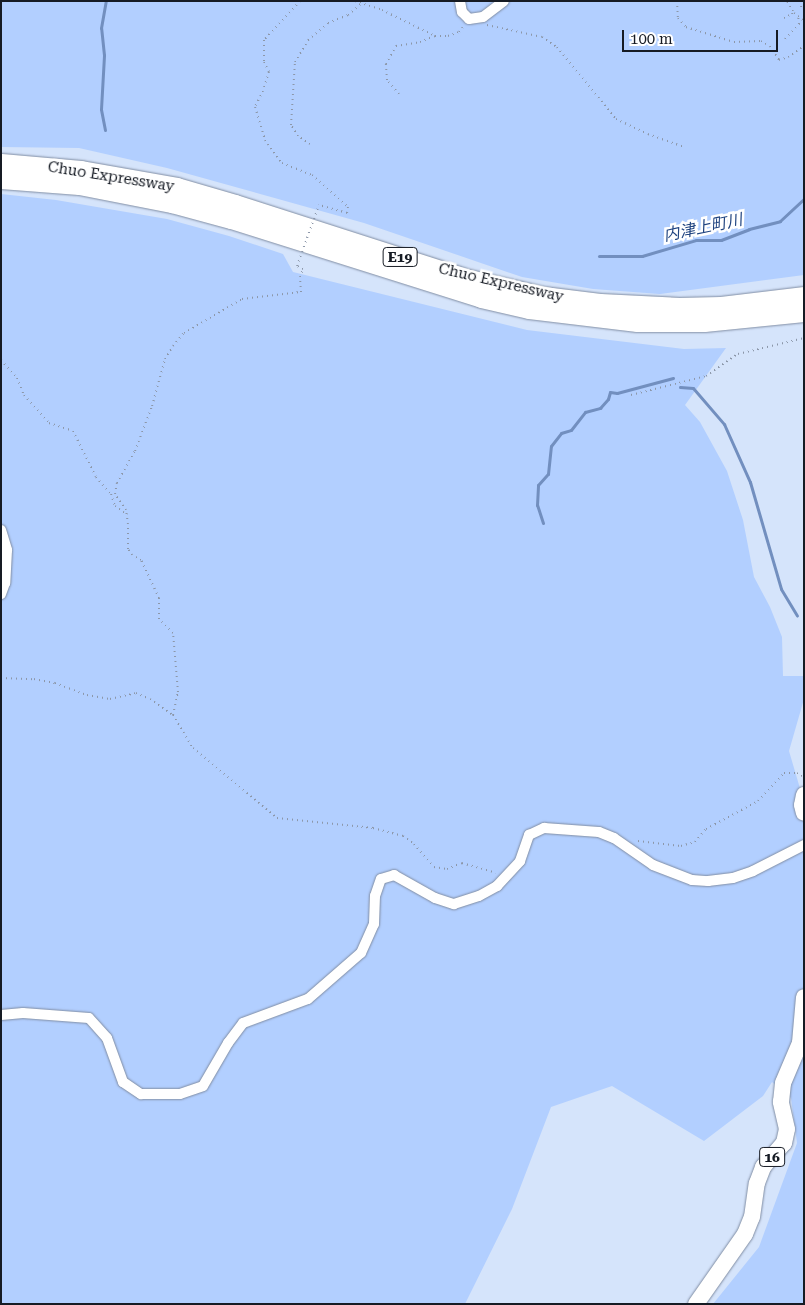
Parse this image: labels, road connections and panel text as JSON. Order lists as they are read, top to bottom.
{
  "streets": {
    "highway": ["Chuo Expressway", "E19"],
    "main road": ["16"]
  },
  "water": ["内津上町川"],
  "scale_bar": "100 m"
}
